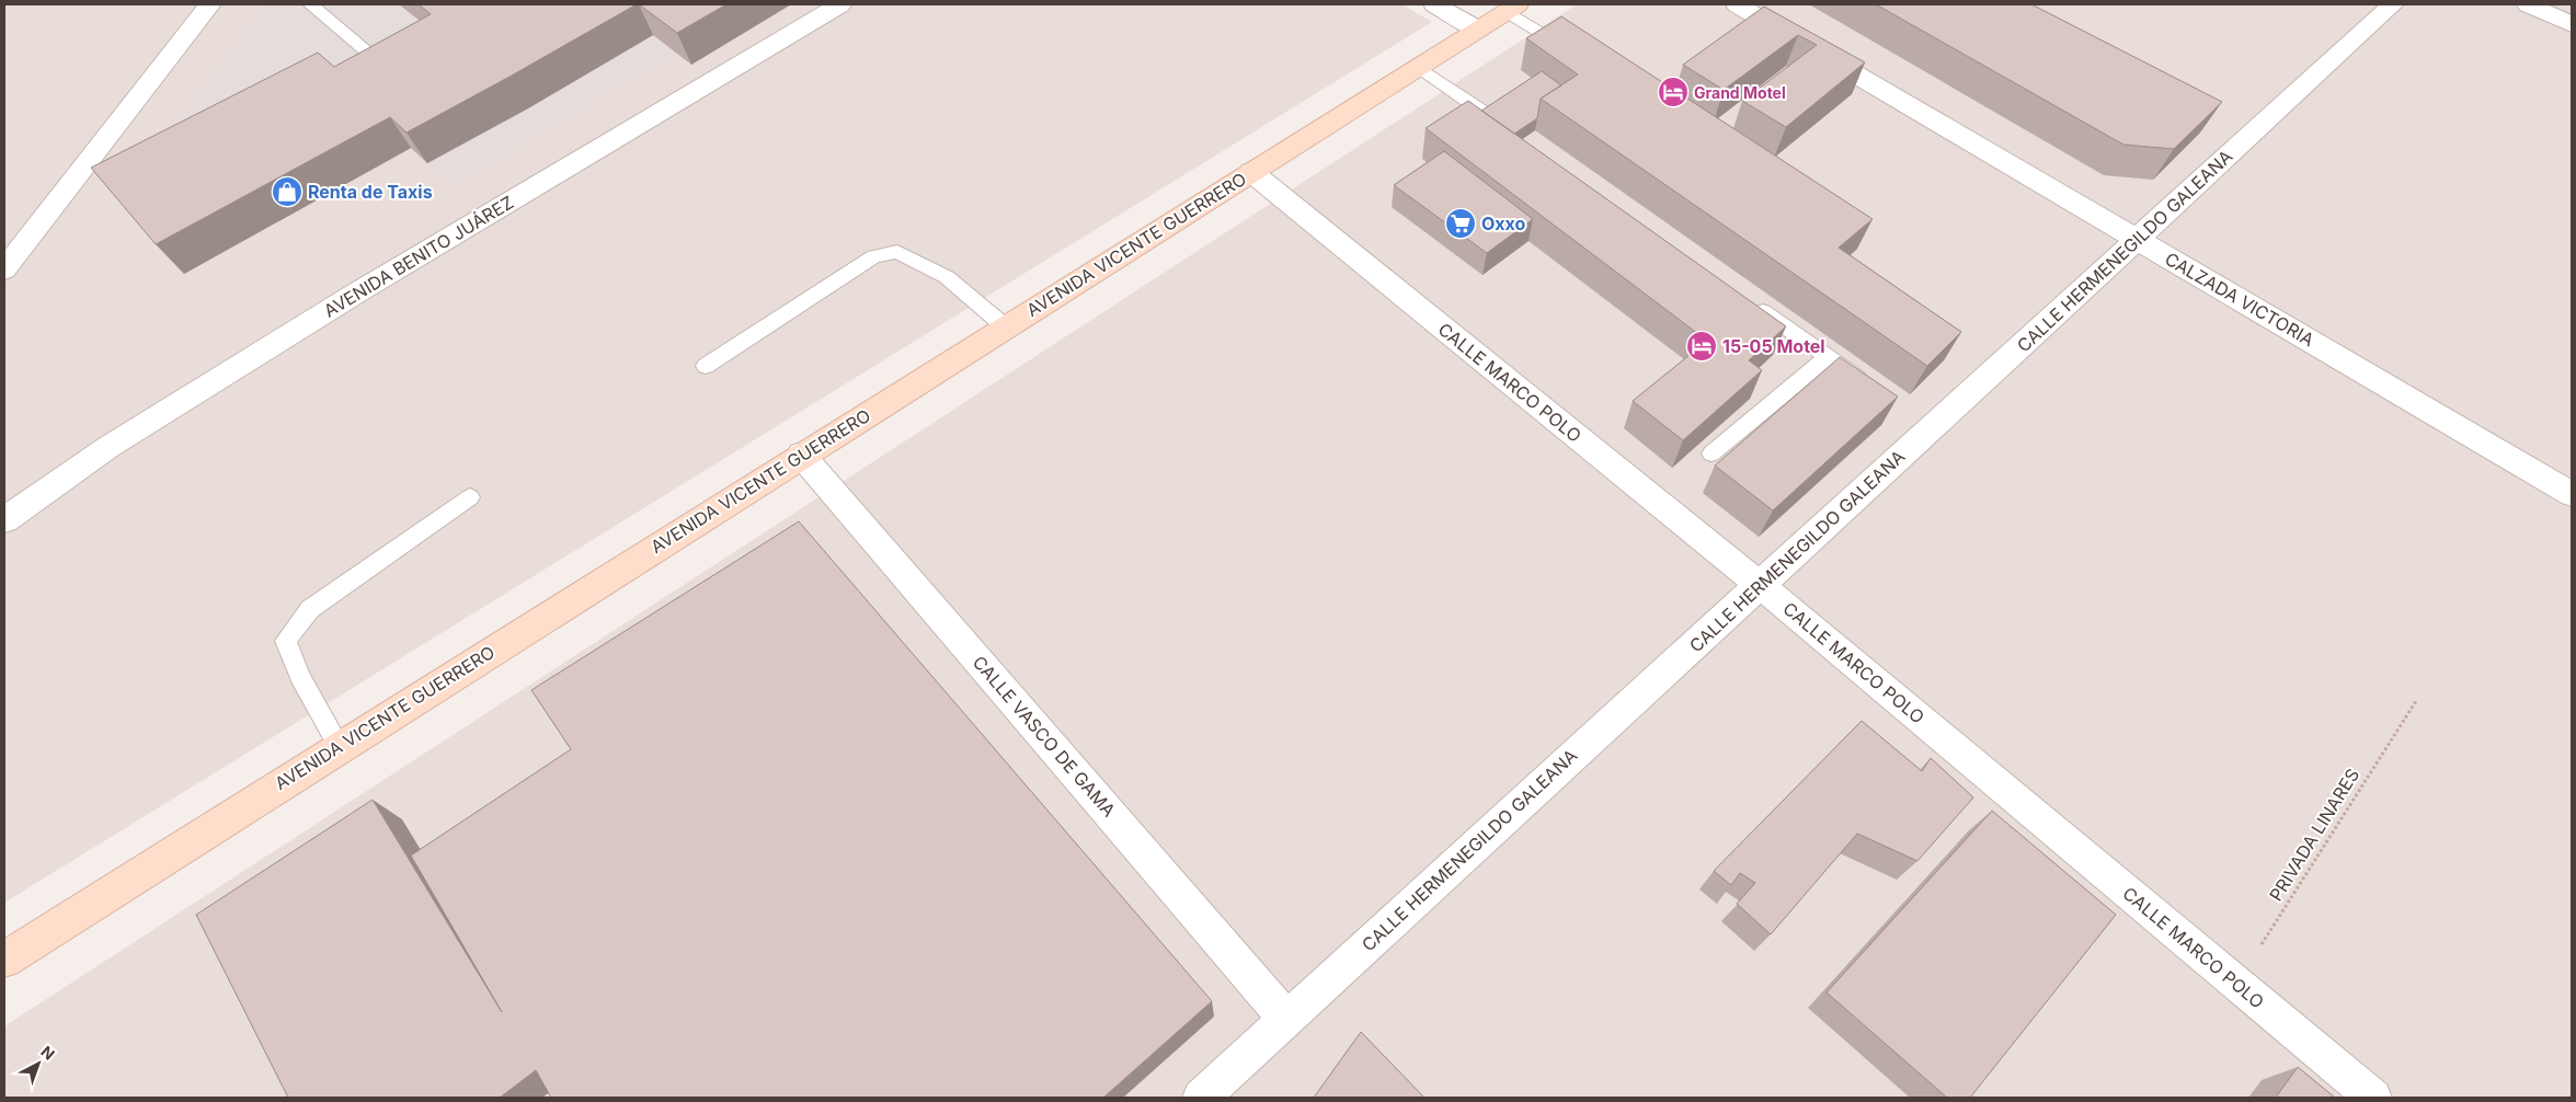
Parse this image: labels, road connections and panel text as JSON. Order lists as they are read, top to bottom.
{
  "streets": {
    "main road": ["AVENIDA VICENTE GUERRERO"],
    "street": [
      "CALLE HERMENEGILDO GALEANA",
      "AVENIDA BENITO JUÁREZ",
      "CALZADA VICTORIA",
      "CALLE MARCO POLO",
      "CALLE VASCO DE GAMA"
    ],
    "path": ["PRIVADA LINARES"]
  },
  "crossings": [
    ["AVENIDA VICENTE GUERRERO", "CALLE MARCO POLO"],
    ["AVENIDA VICENTE GUERRERO", "CALLE VASCO DE GAMA"],
    ["CALLE HERMENEGILDO GALEANA", "CALZADA VICTORIA"],
    ["CALLE HERMENEGILDO GALEANA", "CALLE MARCO POLO"],
    ["CALLE HERMENEGILDO GALEANA", "CALLE VASCO DE GAMA"],
    ["CALLE MARCO POLO", "PRIVADA LINARES"]
  ],
  "places": {
    "hotel": ["Grand Motel", "15-05 Motel"],
    "shop": ["Renta de Taxis"],
    "supermarket": ["Oxxo"]
  },
  "north": "top right"
}
